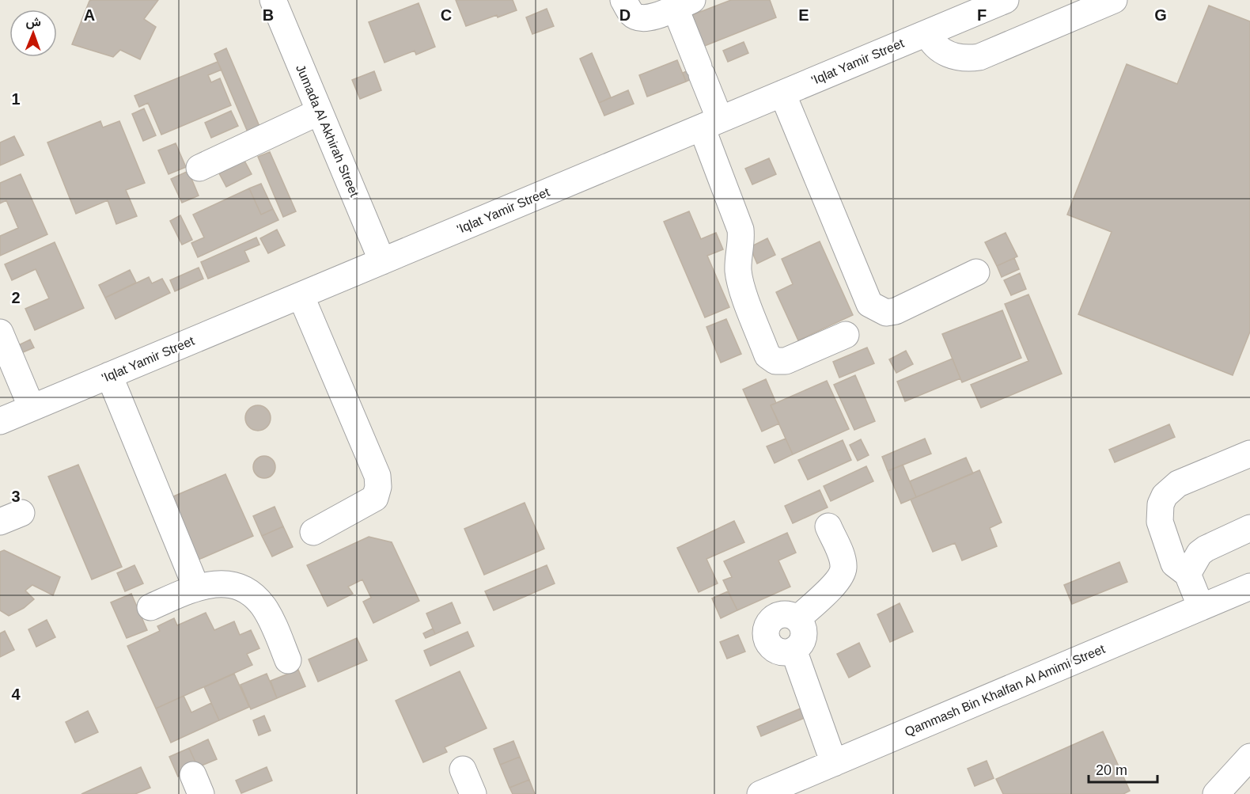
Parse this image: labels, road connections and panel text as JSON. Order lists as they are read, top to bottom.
{
  "streets": {
    "street": ["'Iqlat Yamir Street", "Jumada Al Akhirah Street", "Qammash Bin Khalfan Al Amimi Street"]
  },
  "crossings": [
    ["'Iqlat Yamir Street", "Jumada Al Akhirah Street"]
  ],
  "scale_bar": "20 m",
  "north": "top",
  "grid": {
    "columns": [
      "A",
      "B",
      "C",
      "D",
      "E",
      "F",
      "G"
    ],
    "rows": [
      "1",
      "2",
      "3",
      "4"
    ]
  }
}
